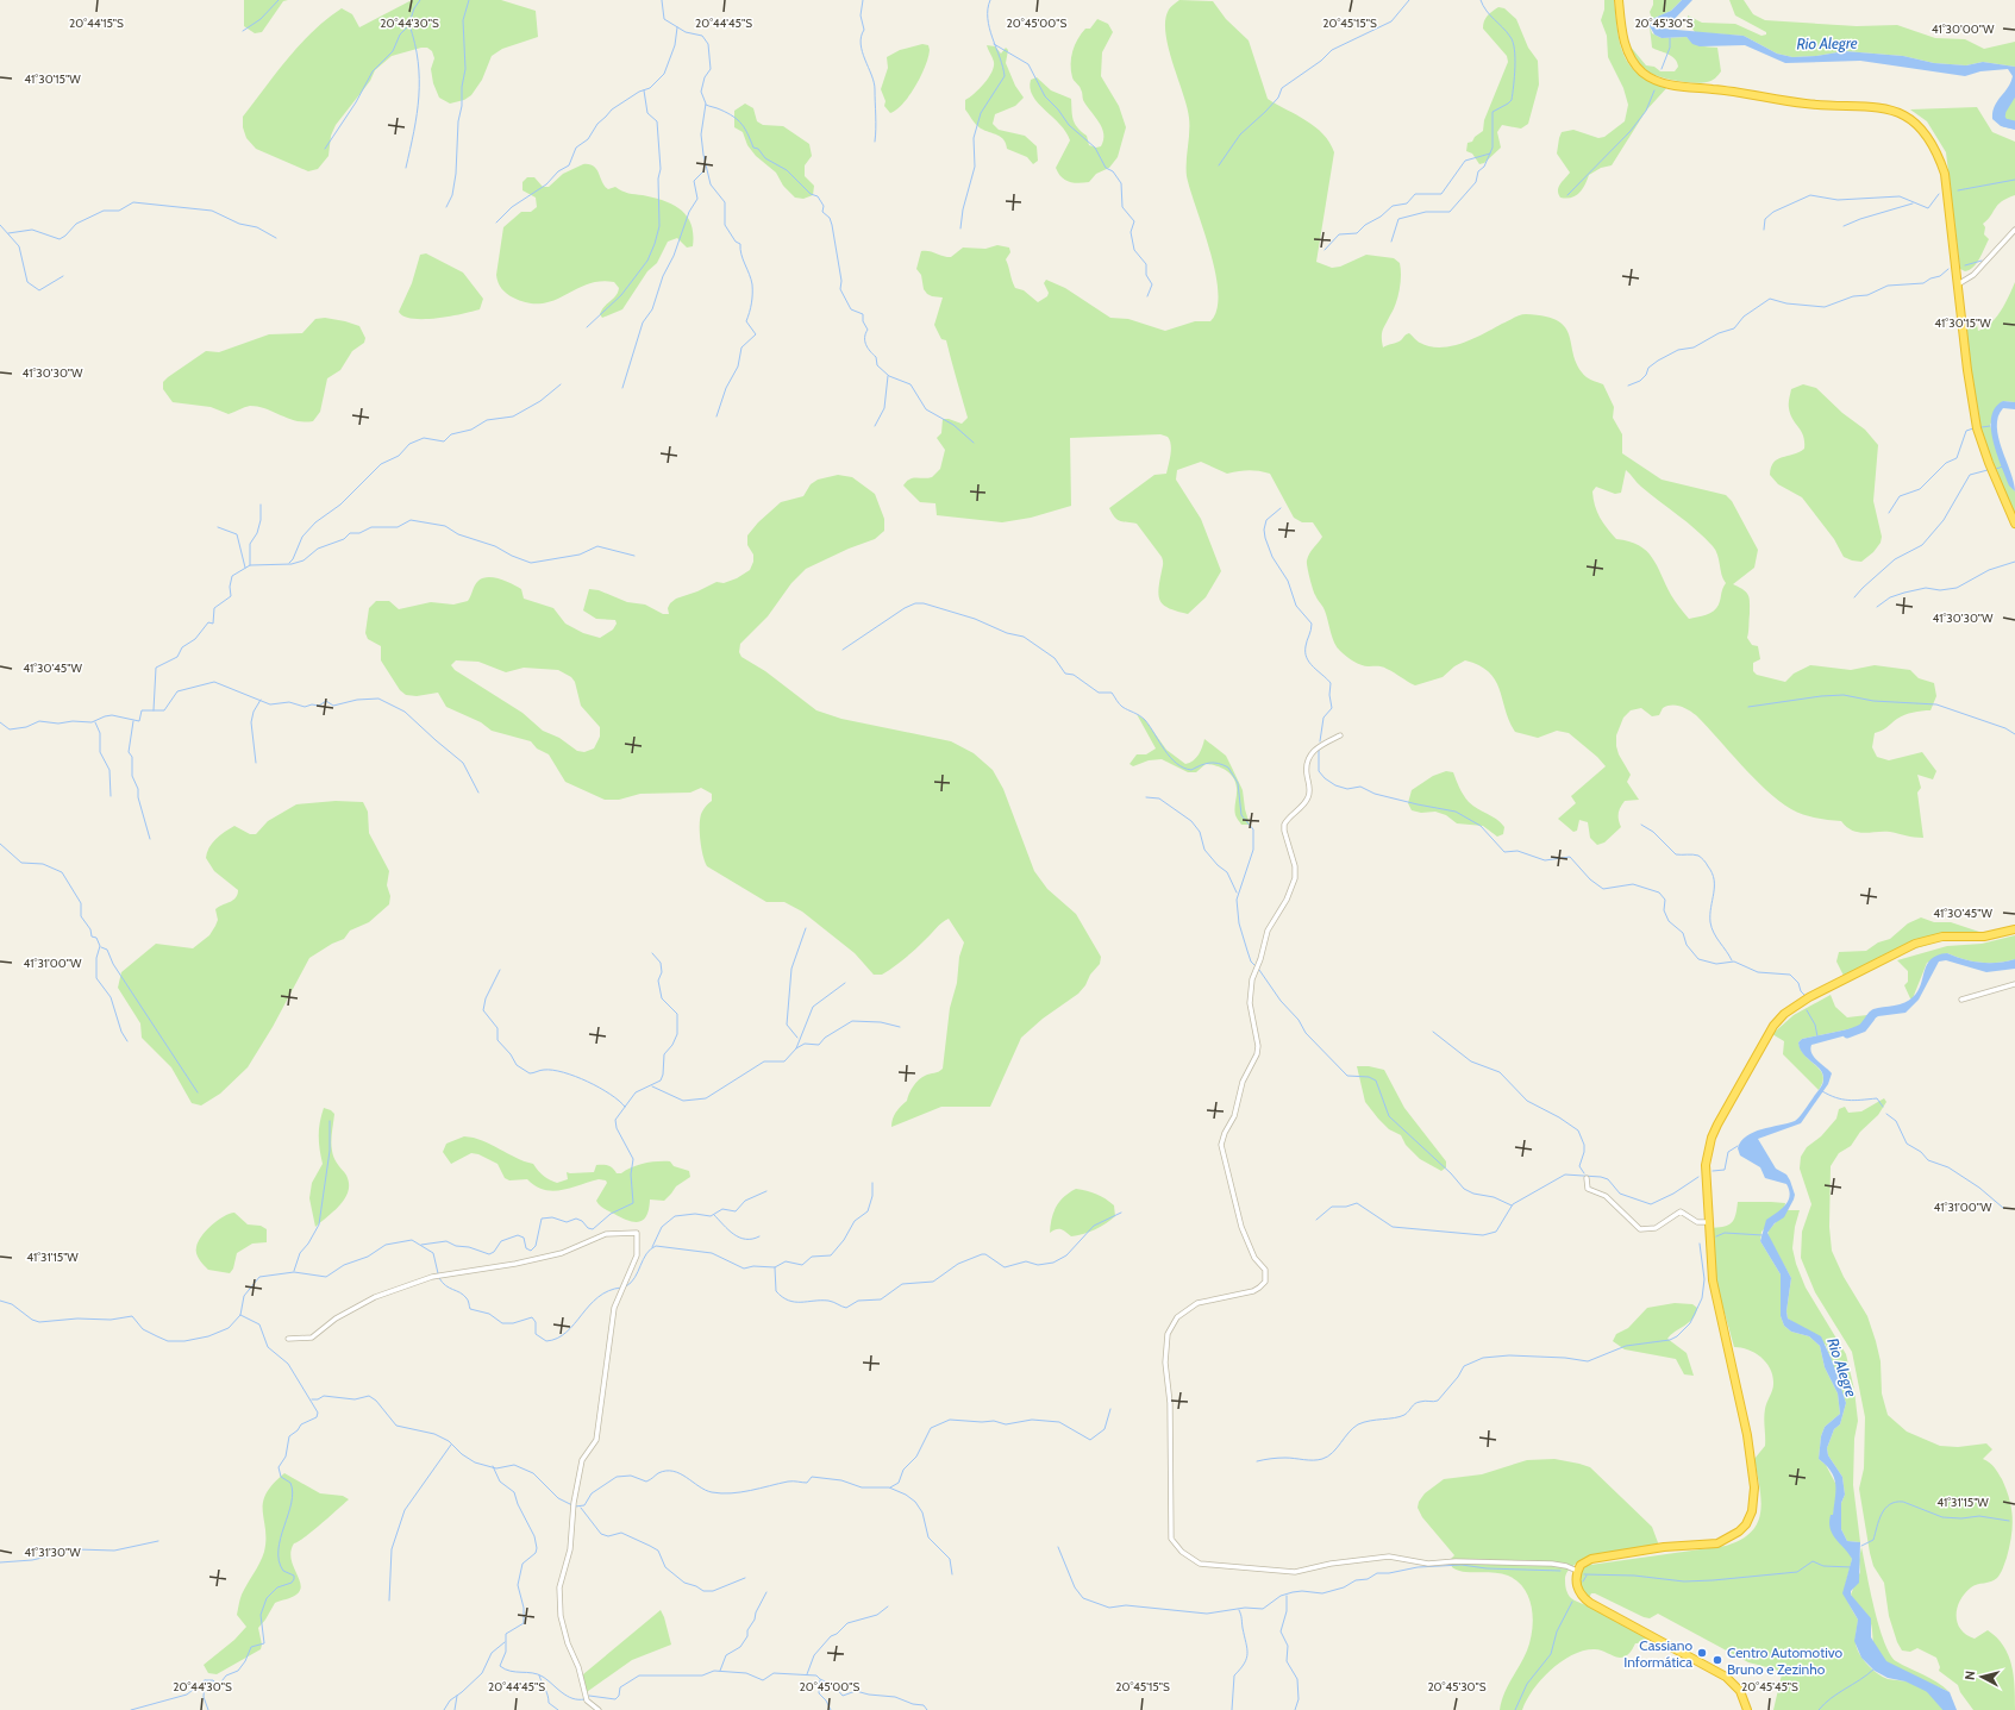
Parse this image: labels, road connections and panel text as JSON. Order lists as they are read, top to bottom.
{
  "water": ["Rio Alegre"],
  "places": ["Cassiano Informática", "Centro Automotivo Bruno e Zezinho"],
  "north": "left",
  "coordinates": [
    "20°44'15\"S",
    "20°44'30\"S",
    "20°44'45\"S",
    "20°45'00\"S",
    "20°45'15\"S",
    "20°45'30\"S",
    "41°30'00\"W",
    "41°30'15\"W",
    "41°30'30\"W",
    "41°30'45\"W",
    "41°31'00\"W",
    "41°31'15\"W",
    "41°31'30\"W",
    "20°45'45\"S"
  ]
}
